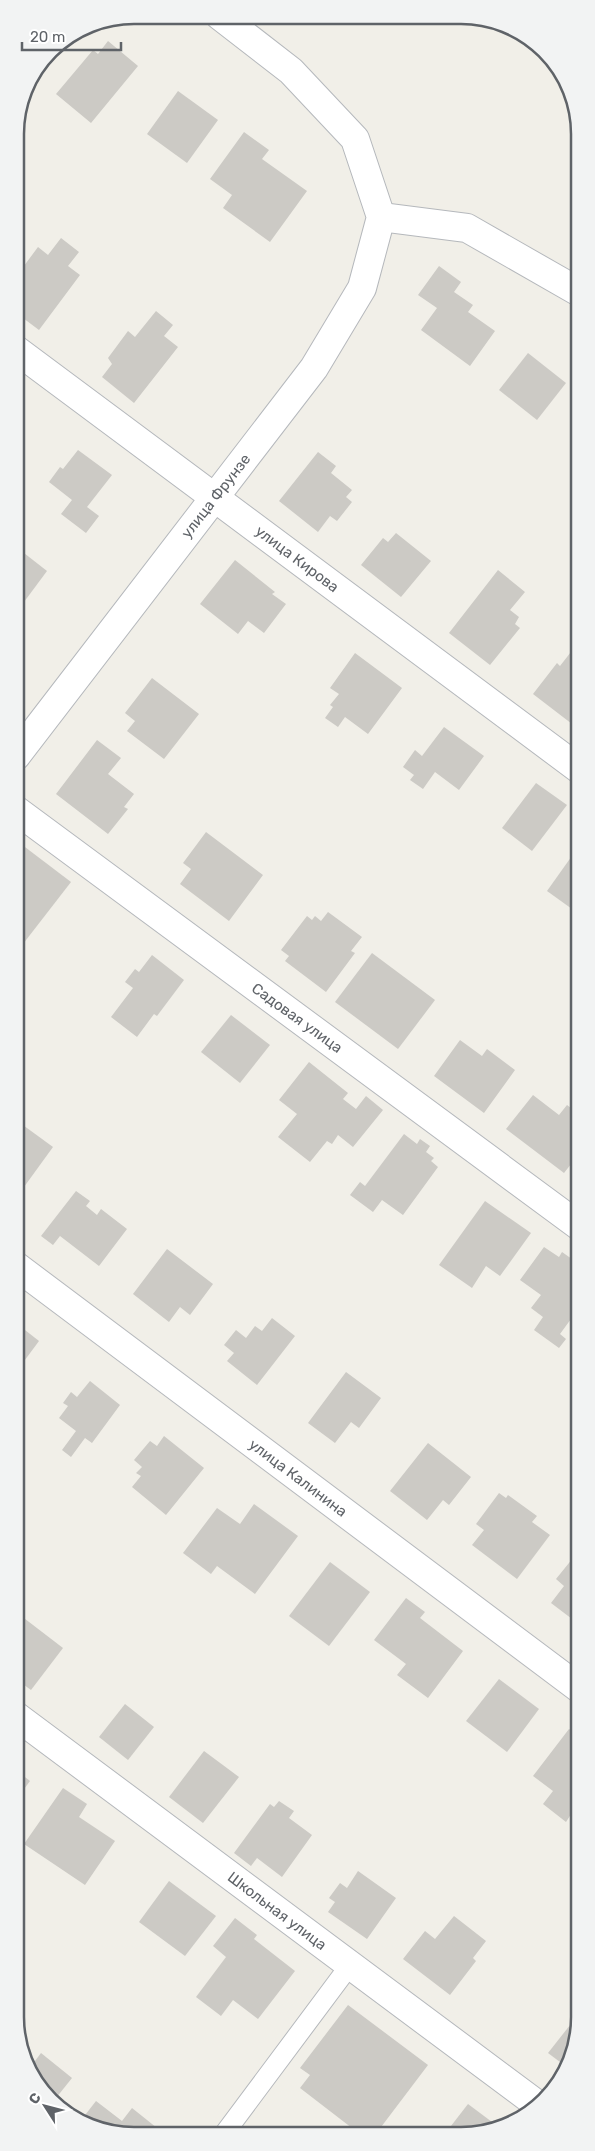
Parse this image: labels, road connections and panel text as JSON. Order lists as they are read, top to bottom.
{
  "streets": {
    "street": [
      "улица Фрунзе",
      "улица Кирова",
      "Садовая улица",
      "улица Калинина",
      "Школьная улица"
    ]
  },
  "crossings": [
    ["улица Фрунзе", "улица Кирова"]
  ],
  "scale_bar": "20 m",
  "north": "top left"
}
